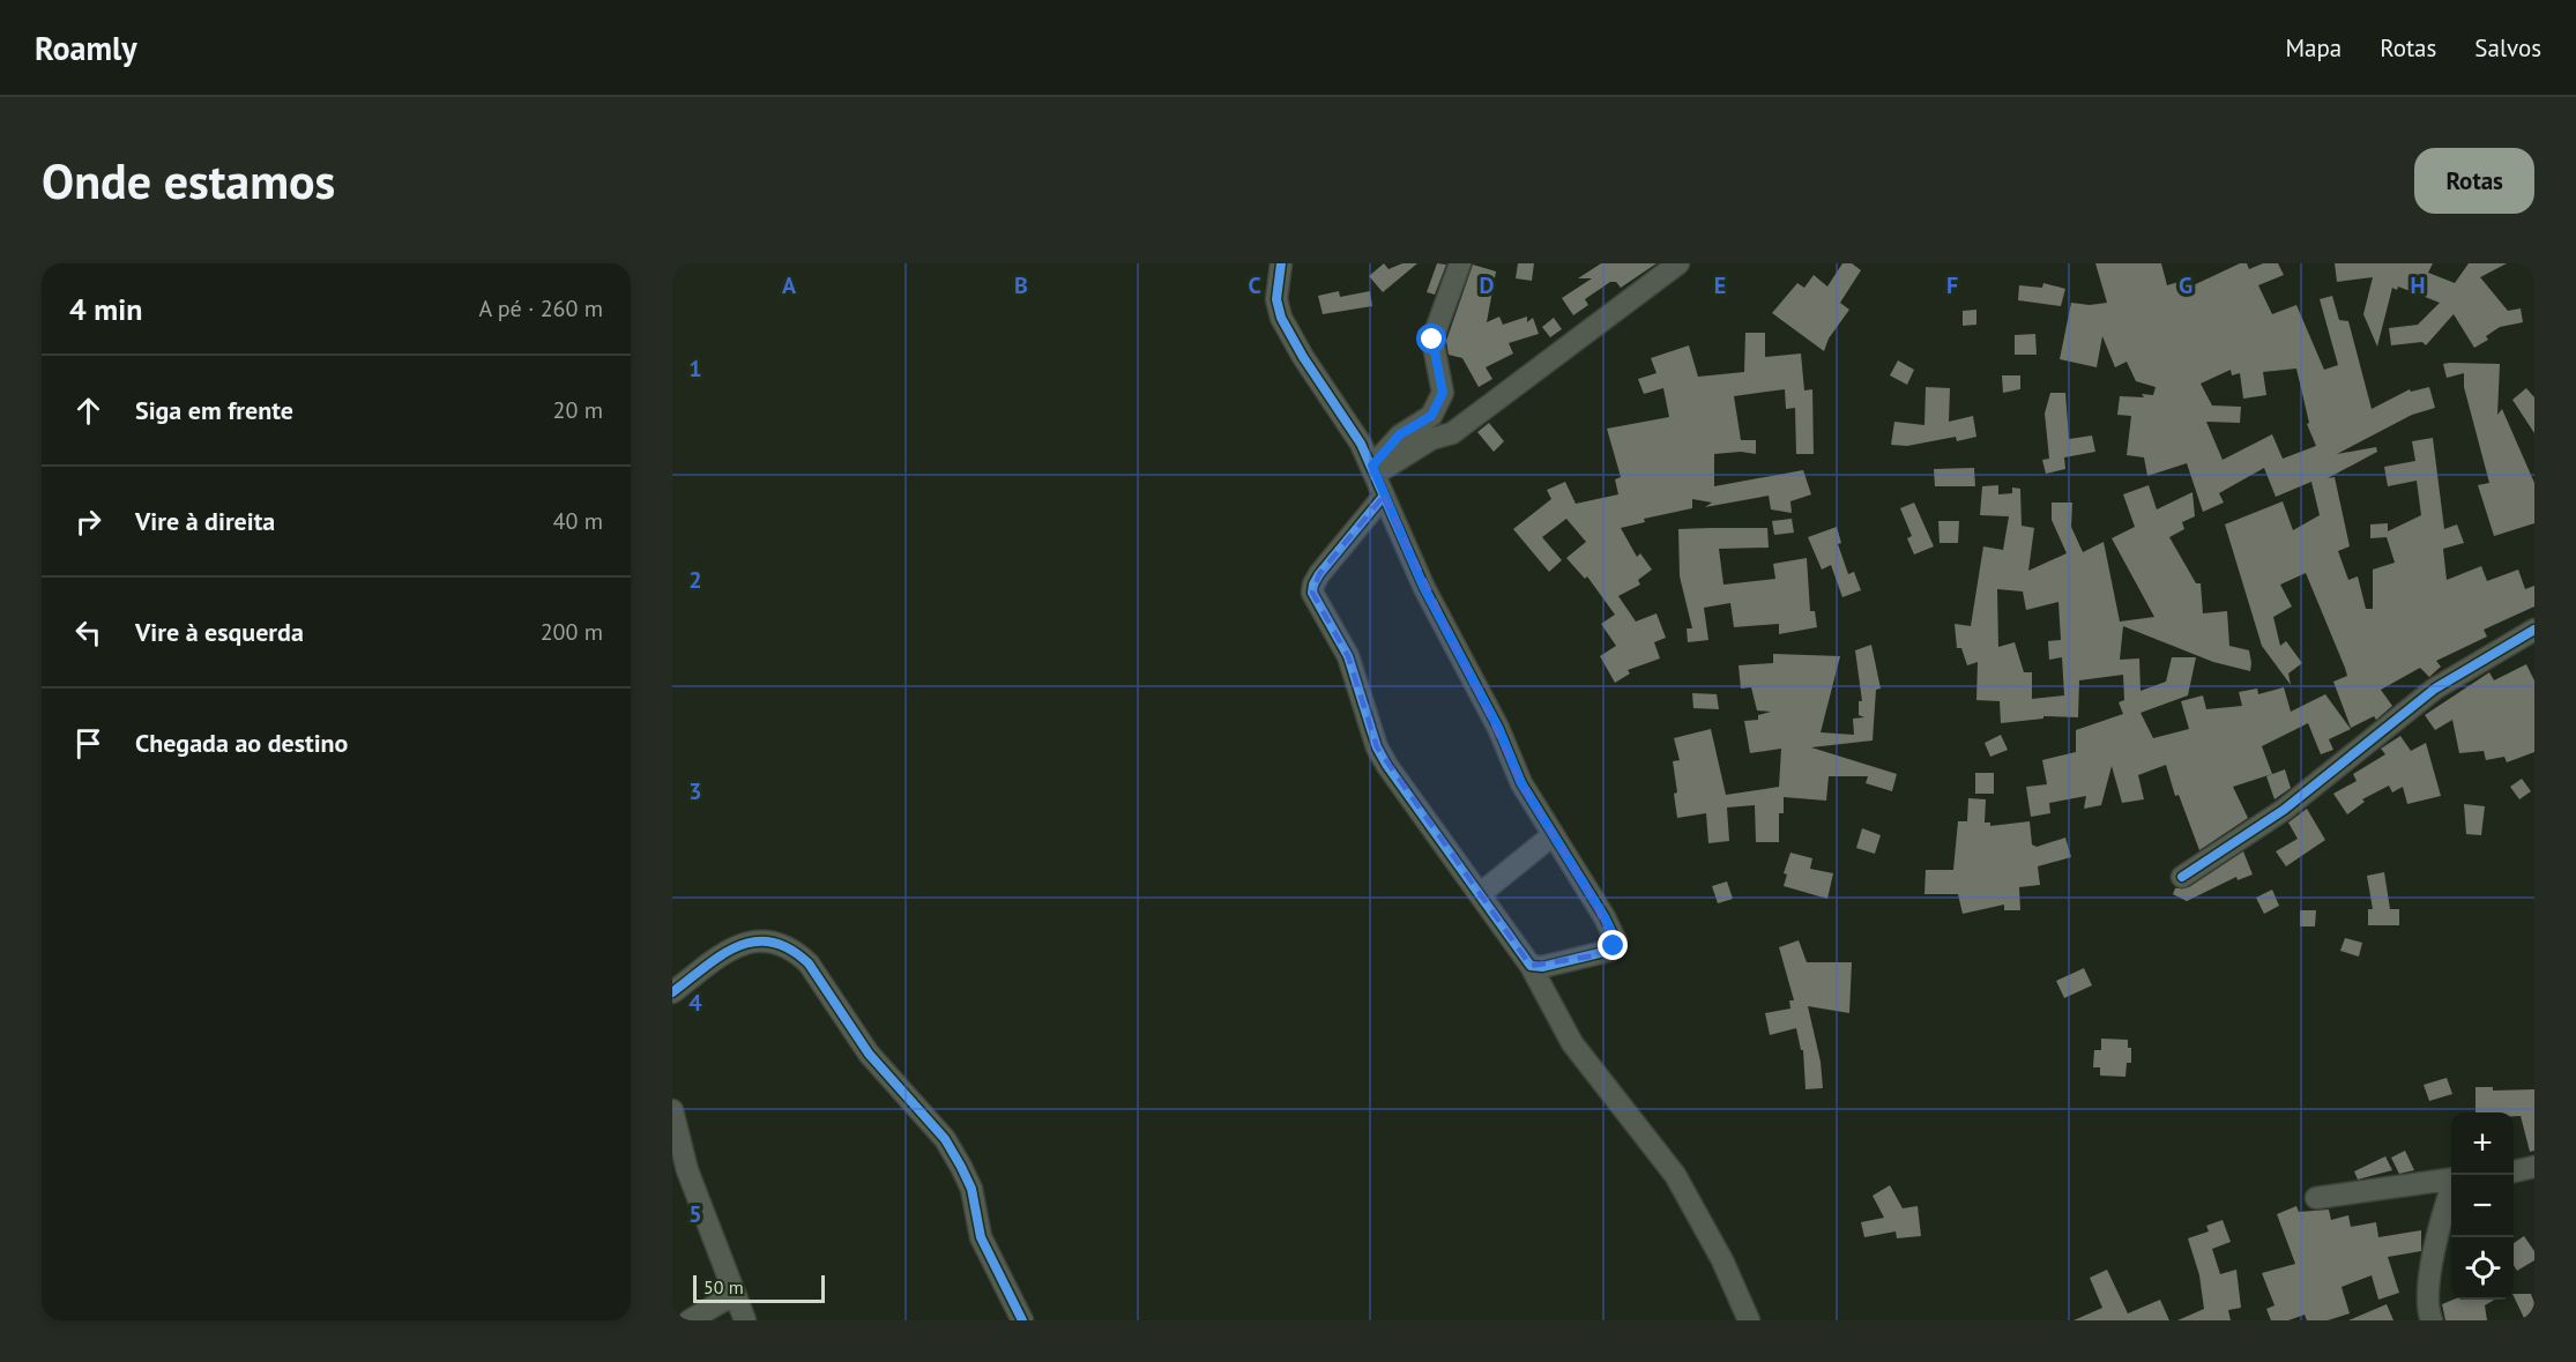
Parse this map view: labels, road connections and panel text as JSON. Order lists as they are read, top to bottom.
{
  "scale_bar": "50 m",
  "page": {
    "header": "Roamly",
    "nav": ["Mapa", "Rotas", "Salvos"],
    "buttons": "Rotas",
    "title": "Onde estamos",
    "heading": ["4 min", "A pé · 260 m"],
    "list": [
      ["Siga em frente", "20 m"],
      ["Vire à direita", "40 m"],
      ["Vire à esquerda", "200 m"],
      "Chegada ao destino"
    ],
    "map_buttons": ["+", "−"],
    "scale": "50 m"
  },
  "grid": {
    "columns": [
      "A",
      "B",
      "C",
      "D",
      "E",
      "F",
      "G",
      "H"
    ],
    "rows": [
      "1",
      "2",
      "3",
      "4",
      "5"
    ]
  }
}
